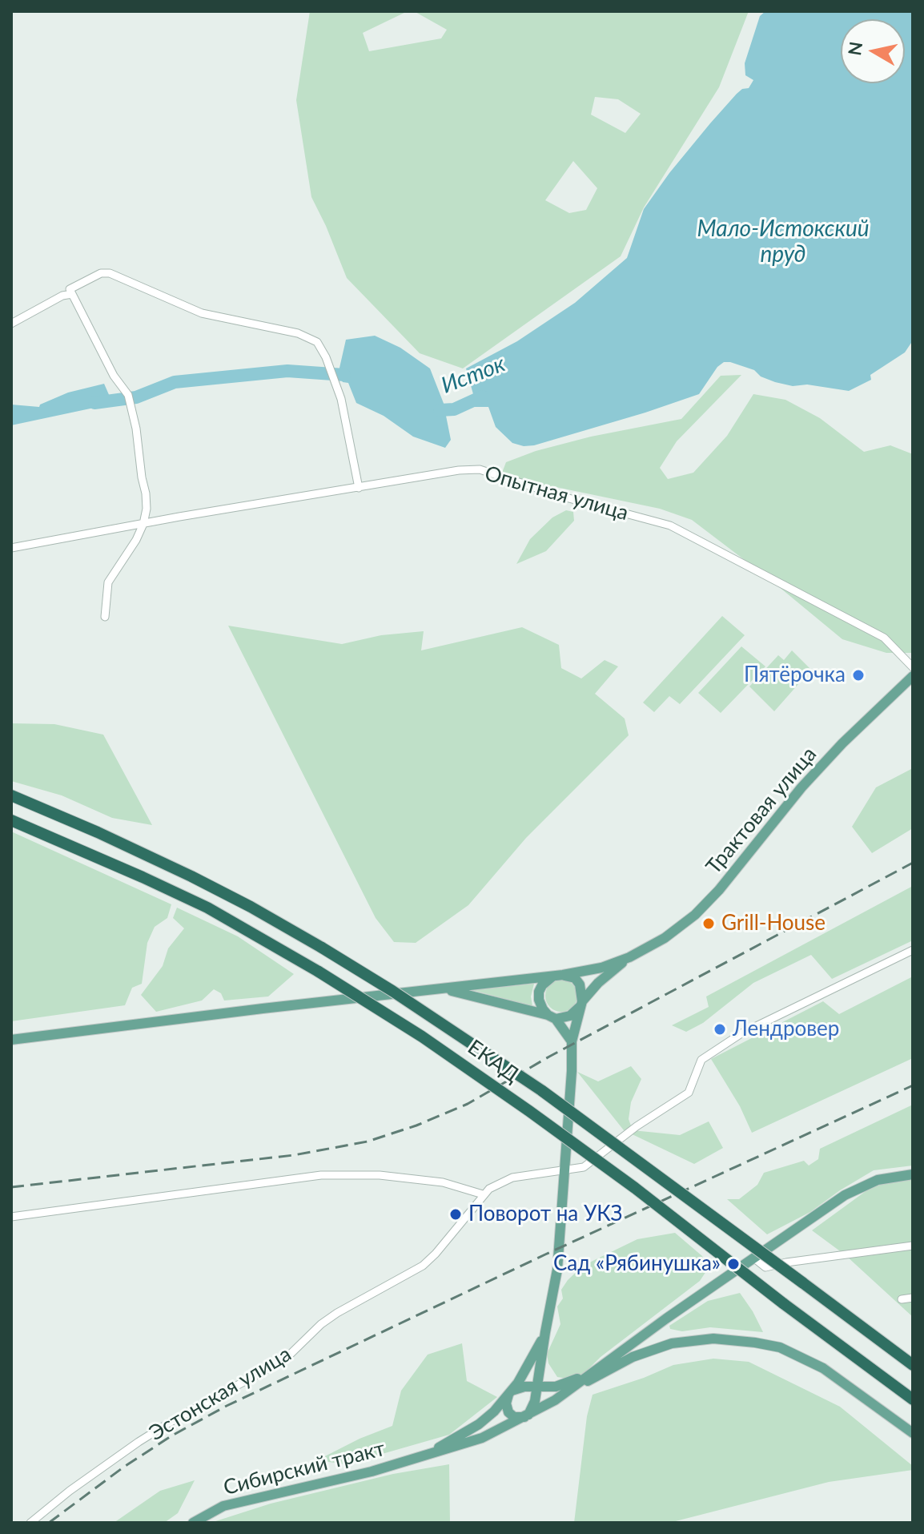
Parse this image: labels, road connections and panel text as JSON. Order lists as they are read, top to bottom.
{
  "streets": {
    "highway": ["ЕКАД"],
    "main road": ["Трактовая улица", "Сибирский тракт"],
    "street": ["Опытная улица", "Эстонская улица"]
  },
  "water": ["Мало-Истокский пруд", "Исток"],
  "places": [
    "Пятёрочка",
    "Grill-House",
    "Лендровер",
    "Поворот на УКЗ",
    "Сад «Рябинушка»"
  ],
  "north": "left"
}
